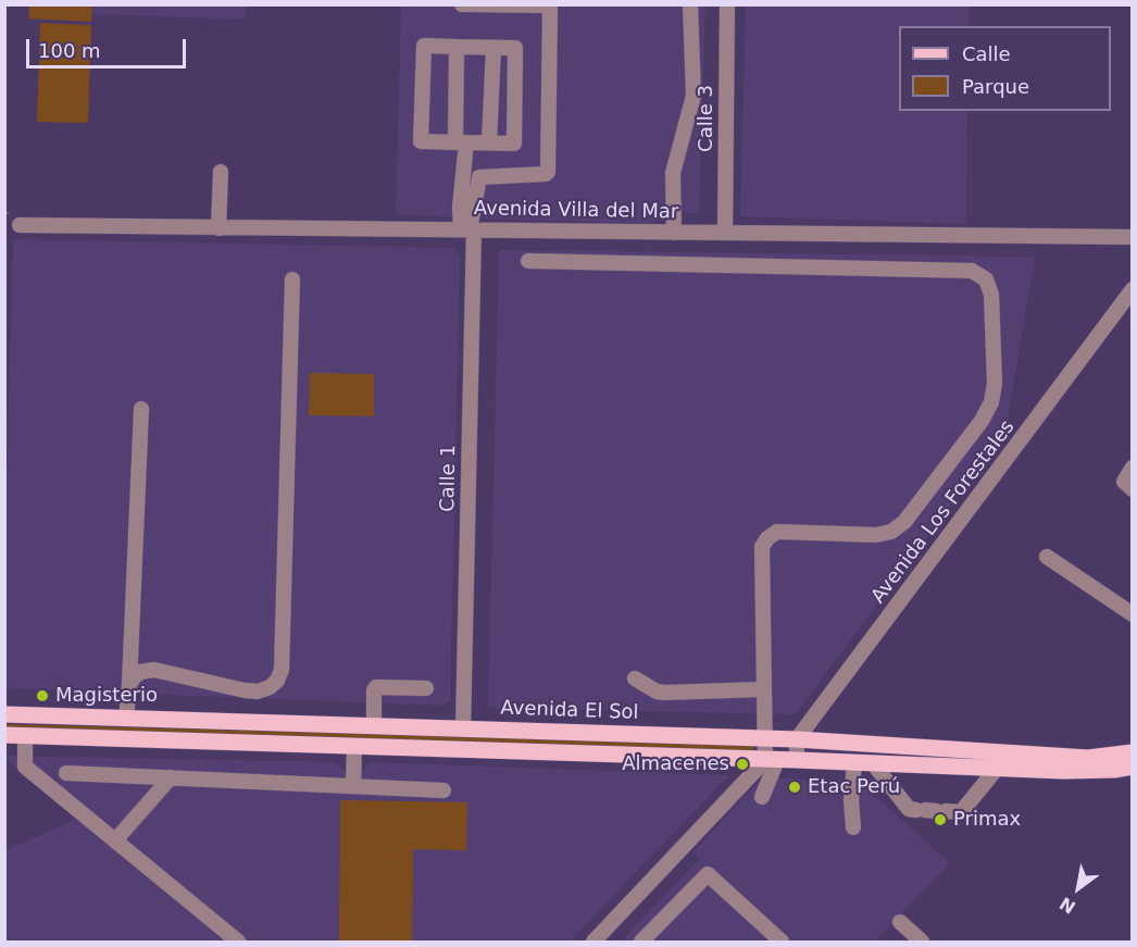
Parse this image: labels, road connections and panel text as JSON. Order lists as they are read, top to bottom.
{
  "streets": {
    "main road": ["Avenida El Sol"],
    "street": [
      "Calle 3",
      "Avenida Villa del Mar",
      "Calle 1",
      "Avenida Los Forestales"
    ]
  },
  "crossings": [
    ["Calle 3", "Avenida Villa del Mar"],
    ["Avenida Villa del Mar", "Calle 1"],
    ["Calle 1", "Avenida El Sol"],
    ["Avenida Los Forestales", "Avenida El Sol"]
  ],
  "places": [
    "Magisterio",
    "Almacenes",
    "Etac Perú",
    "Primax"
  ],
  "legend": ["Calle", "Parque"],
  "scale_bar": "100 m",
  "north": "bottom left"
}
